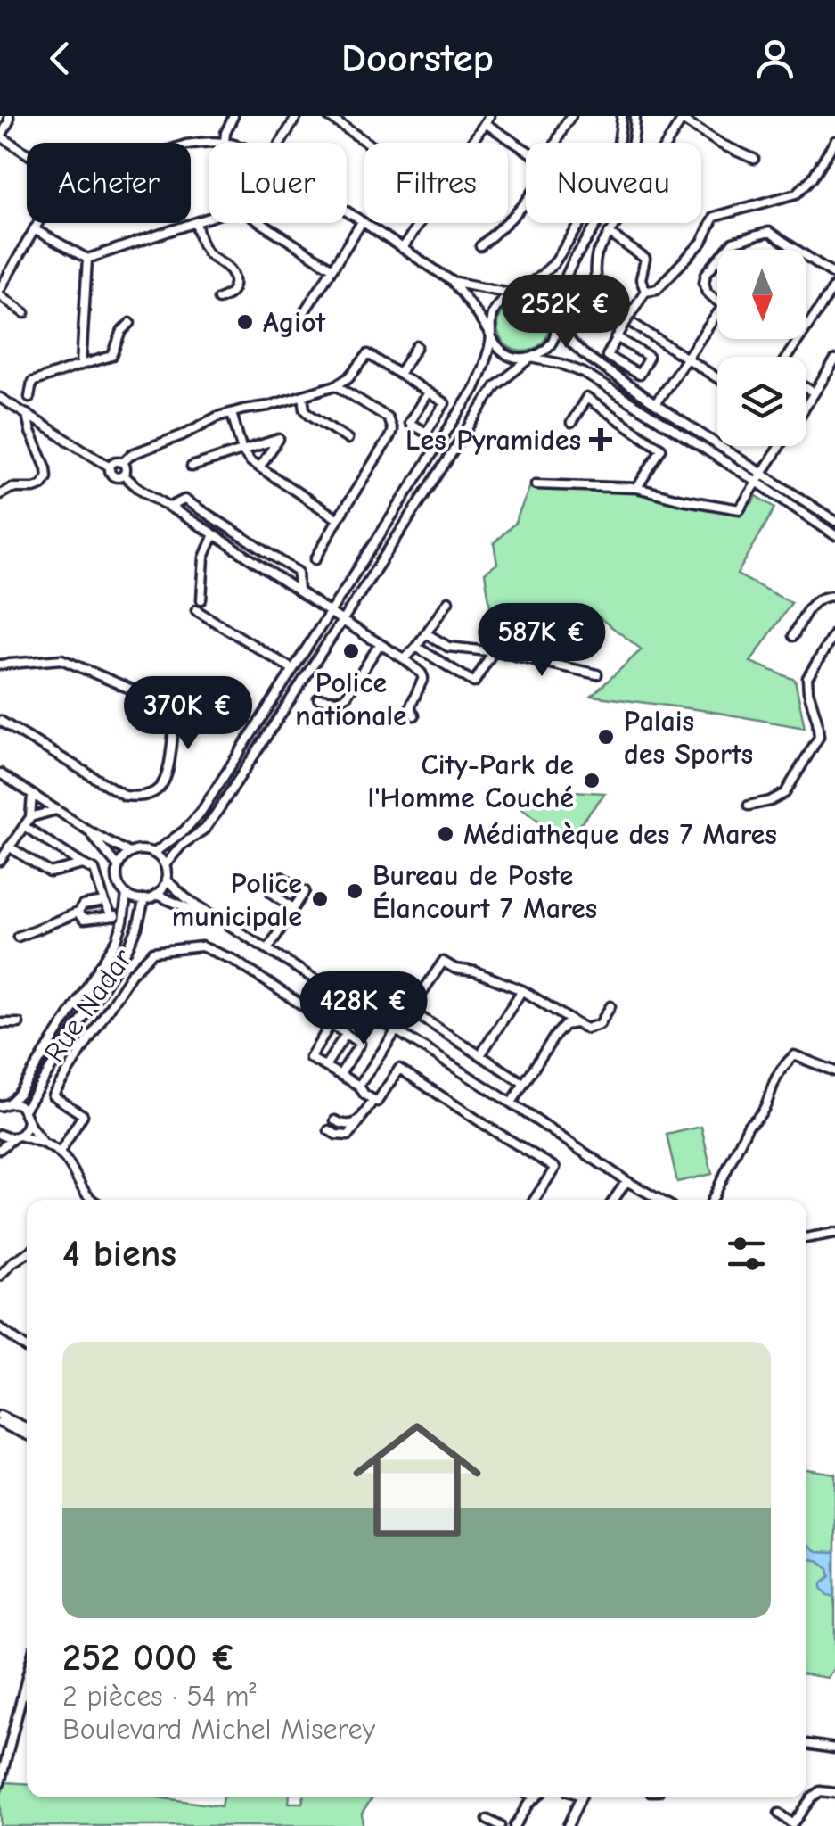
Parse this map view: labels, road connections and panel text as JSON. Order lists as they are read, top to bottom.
{
  "streets": {
    "street": ["Rue Nadar"]
  },
  "places": {
    "other": [
      "Agiot",
      "Police nationale",
      "Palais des Sports",
      "City-Park de l'Homme Couché",
      "Médiathèque des 7 Mares",
      "Bureau de Poste Élancourt 7 Mares",
      "Police municipale"
    ],
    "health": ["Les Pyramides"]
  },
  "north": "bottom",
  "page": {
    "header": "Doorstep",
    "chip": [
      "Acheter",
      "Louer",
      "Filtres",
      "Nouveau"
    ],
    "price": [
      "252K €",
      "587K €",
      "370K €",
      "428K €"
    ],
    "heading": "4 biens",
    "list": [
      {
        "name": "252 000 €",
        "note": "2 pièces · 54 m² · Boulevard Michel Miserey"
      }
    ]
  }
}
